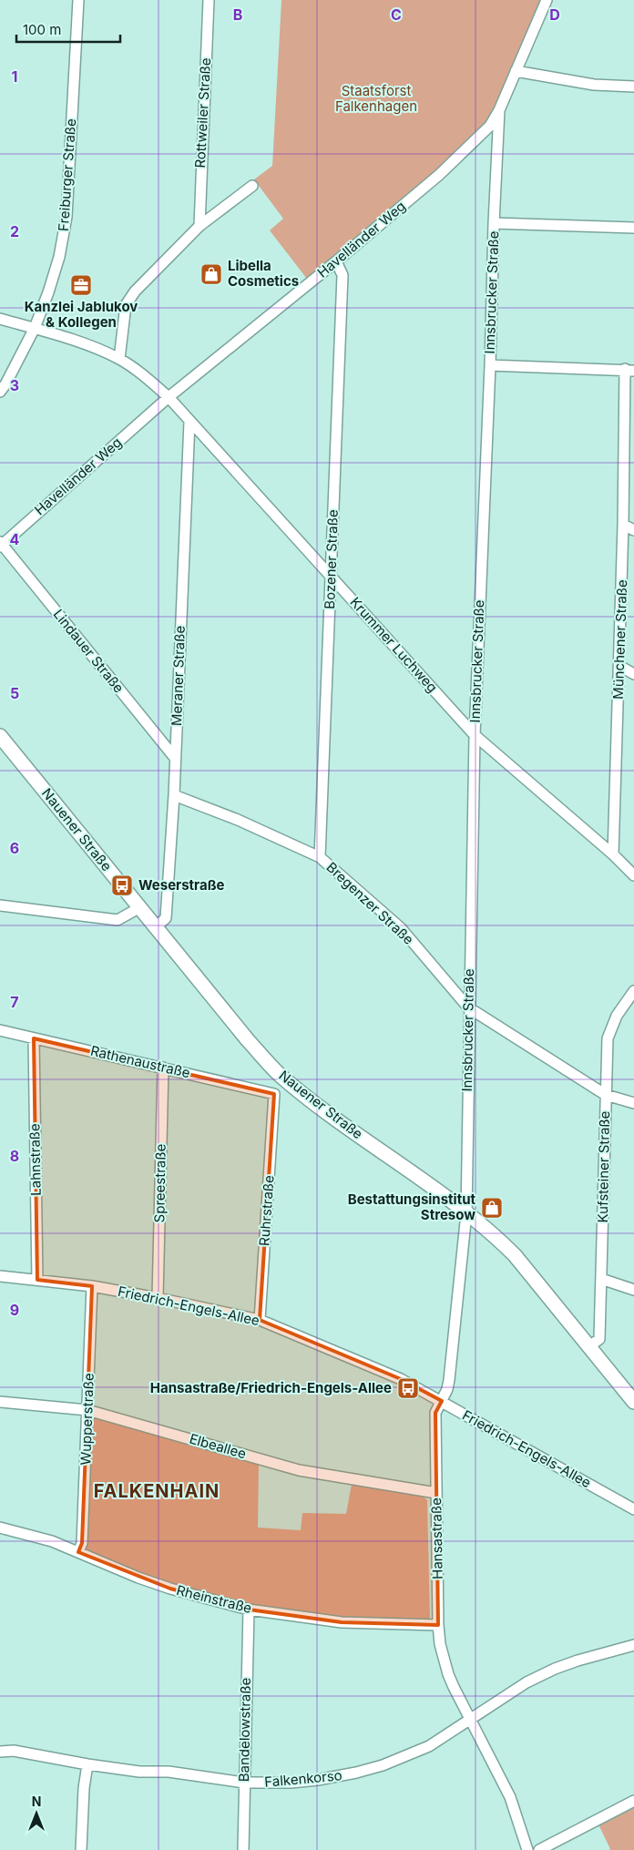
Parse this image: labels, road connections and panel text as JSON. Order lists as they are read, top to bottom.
{
  "streets": {
    "main road": ["Nauener Straße"],
    "street": [
      "Rottweiler Straße",
      "Freiburger Straße",
      "Havelländer Weg",
      "Innsbrucker Straße",
      "Bozener Straße",
      "Münchener Straße",
      "Krummer Luchweg",
      "Lindauer Straße",
      "Meraner Straße",
      "Bregenzer Straße",
      "Rathenaustraße",
      "Lahnstraße",
      "Kufsteiner Straße",
      "Spreestraße",
      "Ruhrstraße",
      "Friedrich-Engels-Allee",
      "Wupperstraße",
      "Elbeallee",
      "Hansastraße",
      "Rheinstraße",
      "Bandelowstraße",
      "Falkenkorso"
    ]
  },
  "crossings": [
    ["Freiburger Straße", "Krummer Luchweg"],
    ["Havelländer Weg", "Innsbrucker Straße"],
    ["Havelländer Weg", "Bozener Straße"],
    ["Havelländer Weg", "Krummer Luchweg"],
    ["Havelländer Weg", "Lindauer Straße"],
    ["Innsbrucker Straße", "Krummer Luchweg"],
    ["Innsbrucker Straße", "Nauener Straße"],
    ["Innsbrucker Straße", "Bregenzer Straße"],
    ["Innsbrucker Straße", "Hansastraße"],
    ["Bozener Straße", "Krummer Luchweg"],
    ["Bozener Straße", "Bregenzer Straße"],
    ["Münchener Straße", "Krummer Luchweg"],
    ["Krummer Luchweg", "Meraner Straße"],
    ["Lindauer Straße", "Meraner Straße"],
    ["Meraner Straße", "Nauener Straße"],
    ["Meraner Straße", "Bregenzer Straße"],
    ["Nauener Straße", "Kufsteiner Straße"],
    ["Nauener Straße", "Hansastraße"],
    ["Bregenzer Straße", "Kufsteiner Straße"],
    ["Rathenaustraße", "Lahnstraße"],
    ["Rathenaustraße", "Spreestraße"],
    ["Rathenaustraße", "Ruhrstraße"],
    ["Lahnstraße", "Friedrich-Engels-Allee"],
    ["Spreestraße", "Friedrich-Engels-Allee"],
    ["Ruhrstraße", "Friedrich-Engels-Allee"],
    ["Friedrich-Engels-Allee", "Wupperstraße"],
    ["Friedrich-Engels-Allee", "Hansastraße"],
    ["Wupperstraße", "Elbeallee"],
    ["Wupperstraße", "Rheinstraße"],
    ["Elbeallee", "Hansastraße"],
    ["Hansastraße", "Rheinstraße"],
    ["Hansastraße", "Falkenkorso"],
    ["Rheinstraße", "Bandelowstraße"],
    ["Bandelowstraße", "Falkenkorso"]
  ],
  "districts": ["FALKENHAIN"],
  "parks": ["Staatsforst Falkenhagen"],
  "places": {
    "shop": ["Libella Cosmetics", "Bestattungsinstitut Stresow"],
    "office": ["Kanzlei Jablukov & Kollegen"],
    "bus stop": ["Weserstraße", "Hansastraße/Friedrich-Engels-Allee"]
  },
  "scale_bar": "100 m",
  "north": "top",
  "grid": {
    "columns": ["B", "C", "D"],
    "rows": [
      "1",
      "2",
      "3",
      "4",
      "5",
      "6",
      "7",
      "8",
      "9"
    ]
  }
}
